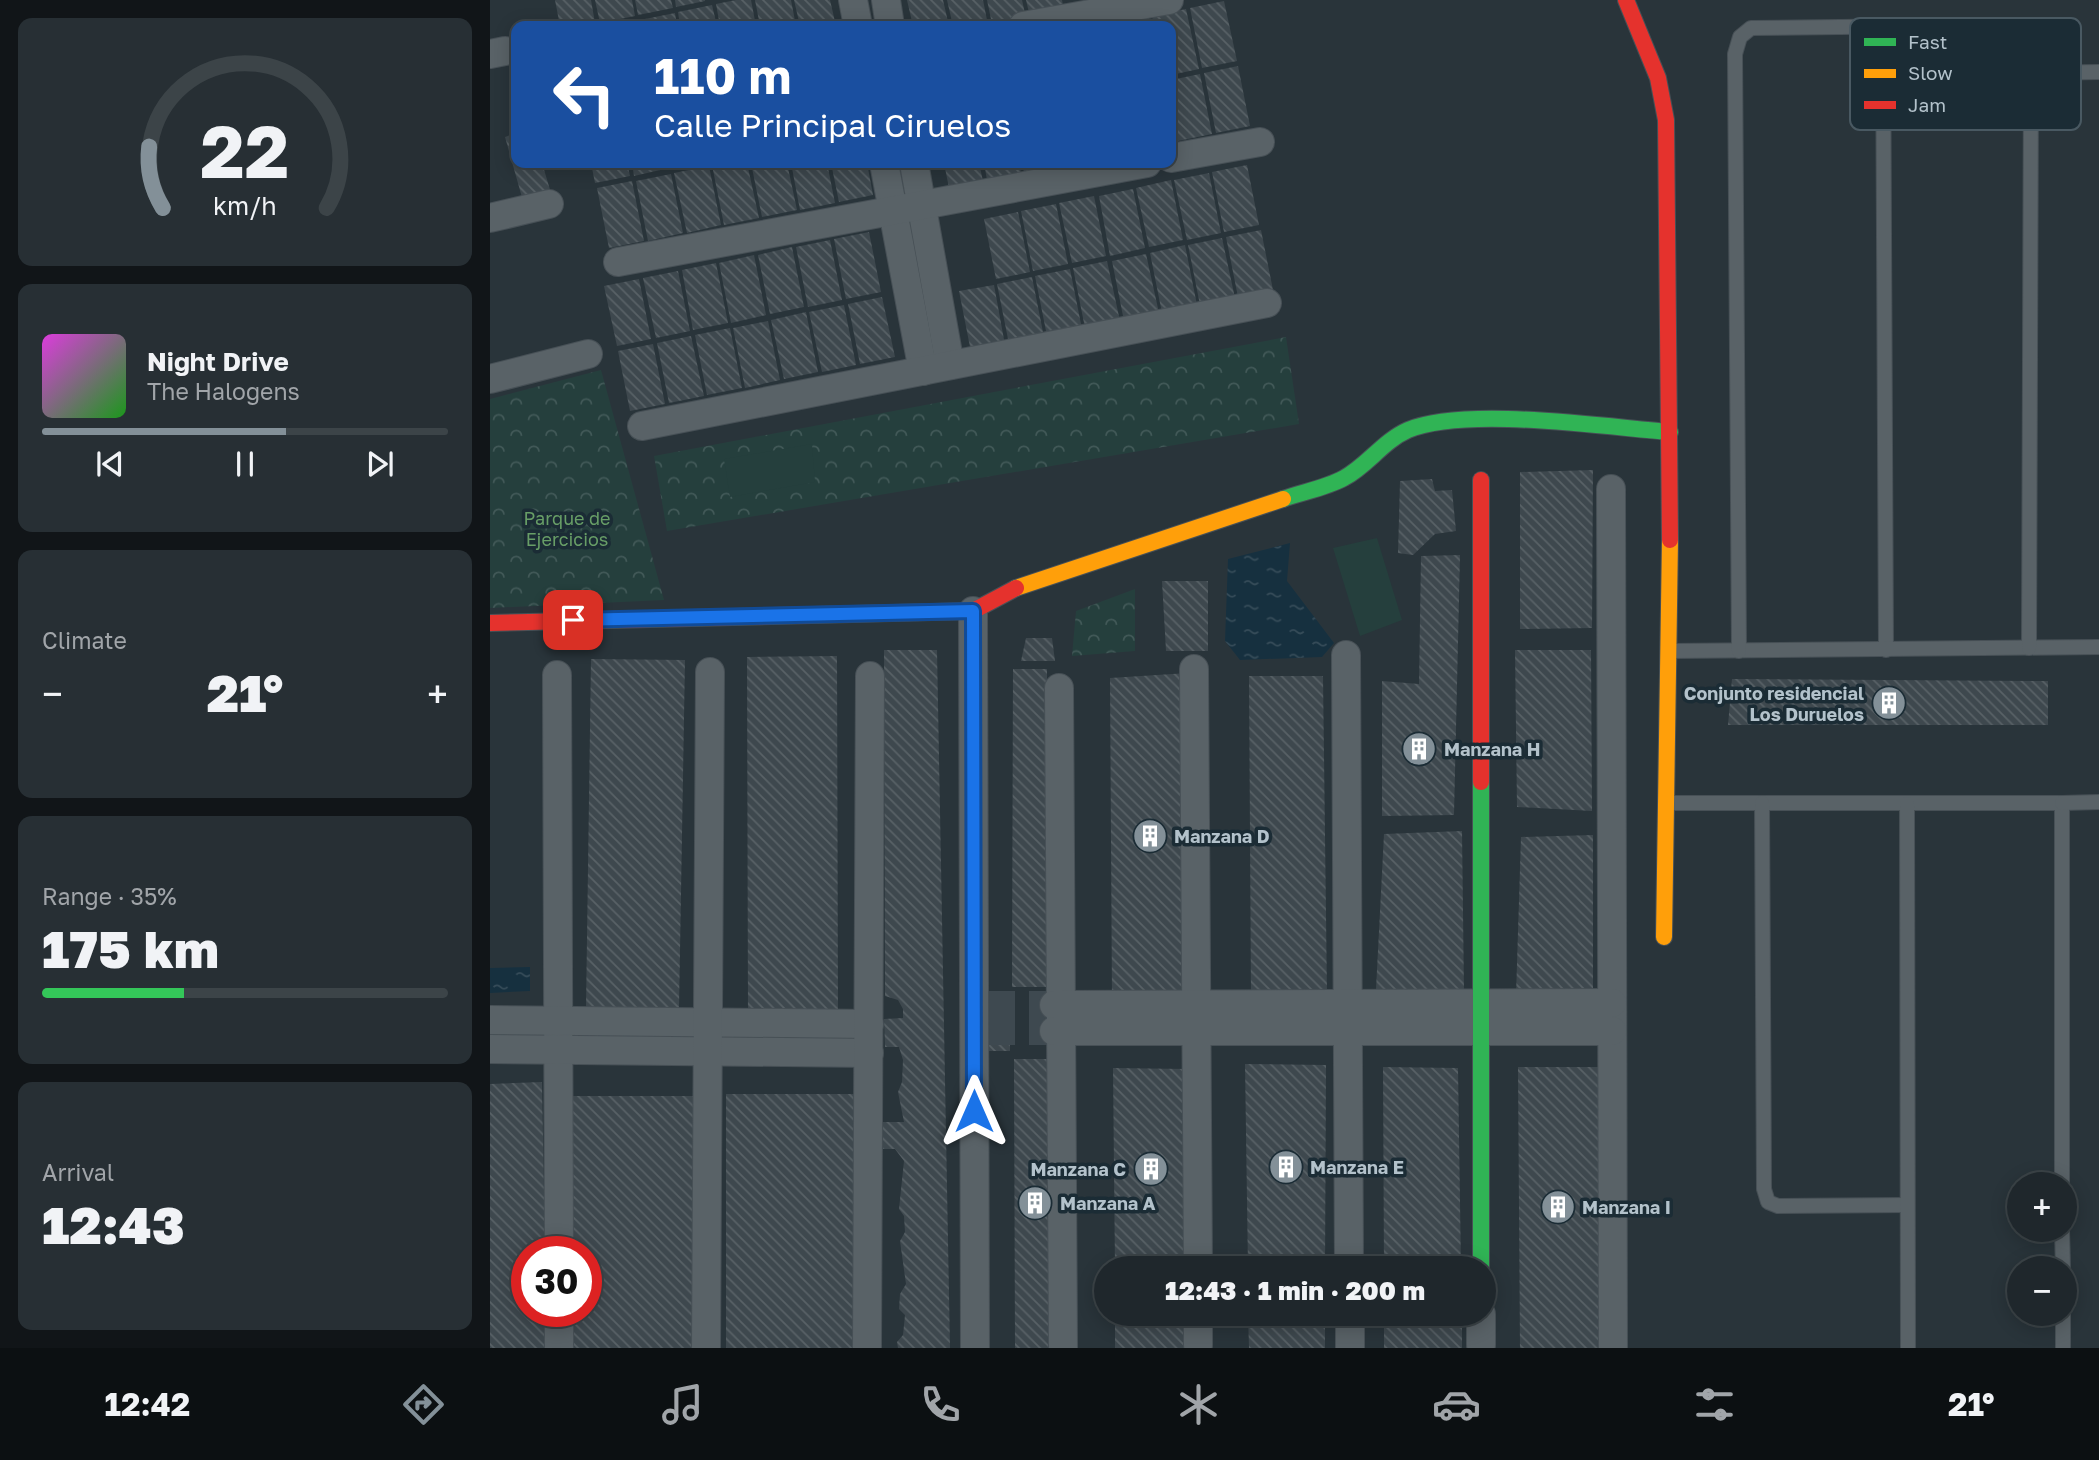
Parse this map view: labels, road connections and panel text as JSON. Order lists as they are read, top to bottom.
{
  "parks": ["Parque de Ejercicios"],
  "places": {
    "building": [
      "Conjunto residencial Los Duruelos",
      "Manzana H",
      "Manzana D",
      "Manzana E",
      "Manzana C",
      "Manzana A",
      "Manzana I"
    ]
  },
  "legend": ["Fast", "Slow", "Jam"],
  "page": {
    "turn": ["110 m", "Calle Principal Ciruelos"],
    "song": ["Night Drive", "The Halogens"],
    "tile": [
      "Climate",
      ["Range · 35%", "175 km"],
      ["Arrival", "12:43"]
    ],
    "heat": ["−", "21°", "+"],
    "map_buttons": ["+", "−"],
    "limit": "30",
    "trip": "12:43 · 1 min · 200 m",
    "tabs": ["12:42", "21°"],
    "gauge": ["22", "km/h"]
  }
}
